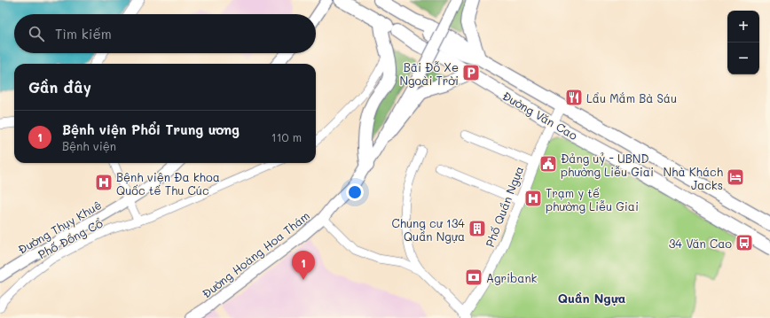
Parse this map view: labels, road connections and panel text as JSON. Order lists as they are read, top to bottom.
{
  "streets": {
    "main road": ["Đường Văn Cao", "Đường Thụy Khuê", "Đường Hoàng Hoa Thám"],
    "street": ["Phố Quần Ngựa", "Phố Đồng Cổ"]
  },
  "crossings": [
    ["Đường Văn Cao", "Phố Quần Ngựa"]
  ],
  "districts": ["Quần Ngựa"],
  "places": {
    "parking": ["Bãi Đỗ Xe Ngoài Trời"],
    "restaurant": ["Lẩu Mắm Bà Sáu"],
    "public building": ["Đảng uỷ - UBND phường Liễu Giai"],
    "hotel": ["Nhà Khách Jacks"],
    "hospital": ["Bệnh viện Đa khoa Quốc tế Thu Cúc", "Trạm y tế phường Liễu Giai"],
    "building": ["Chung cư 134 Quần Ngựa"],
    "bus stop": ["34 Văn Cao"],
    "bank": ["Agribank"]
  },
  "page": {
    "map_buttons": ["+", "−"],
    "search": "Tìm kiếm",
    "heading": "Gần đây",
    "list": [
      {
        "mark": "1",
        "name": "Bệnh viện Phổi Trung ương",
        "note": "Bệnh viện",
        "value": "110 m"
      }
    ],
    "pins": "1"
  }
}
